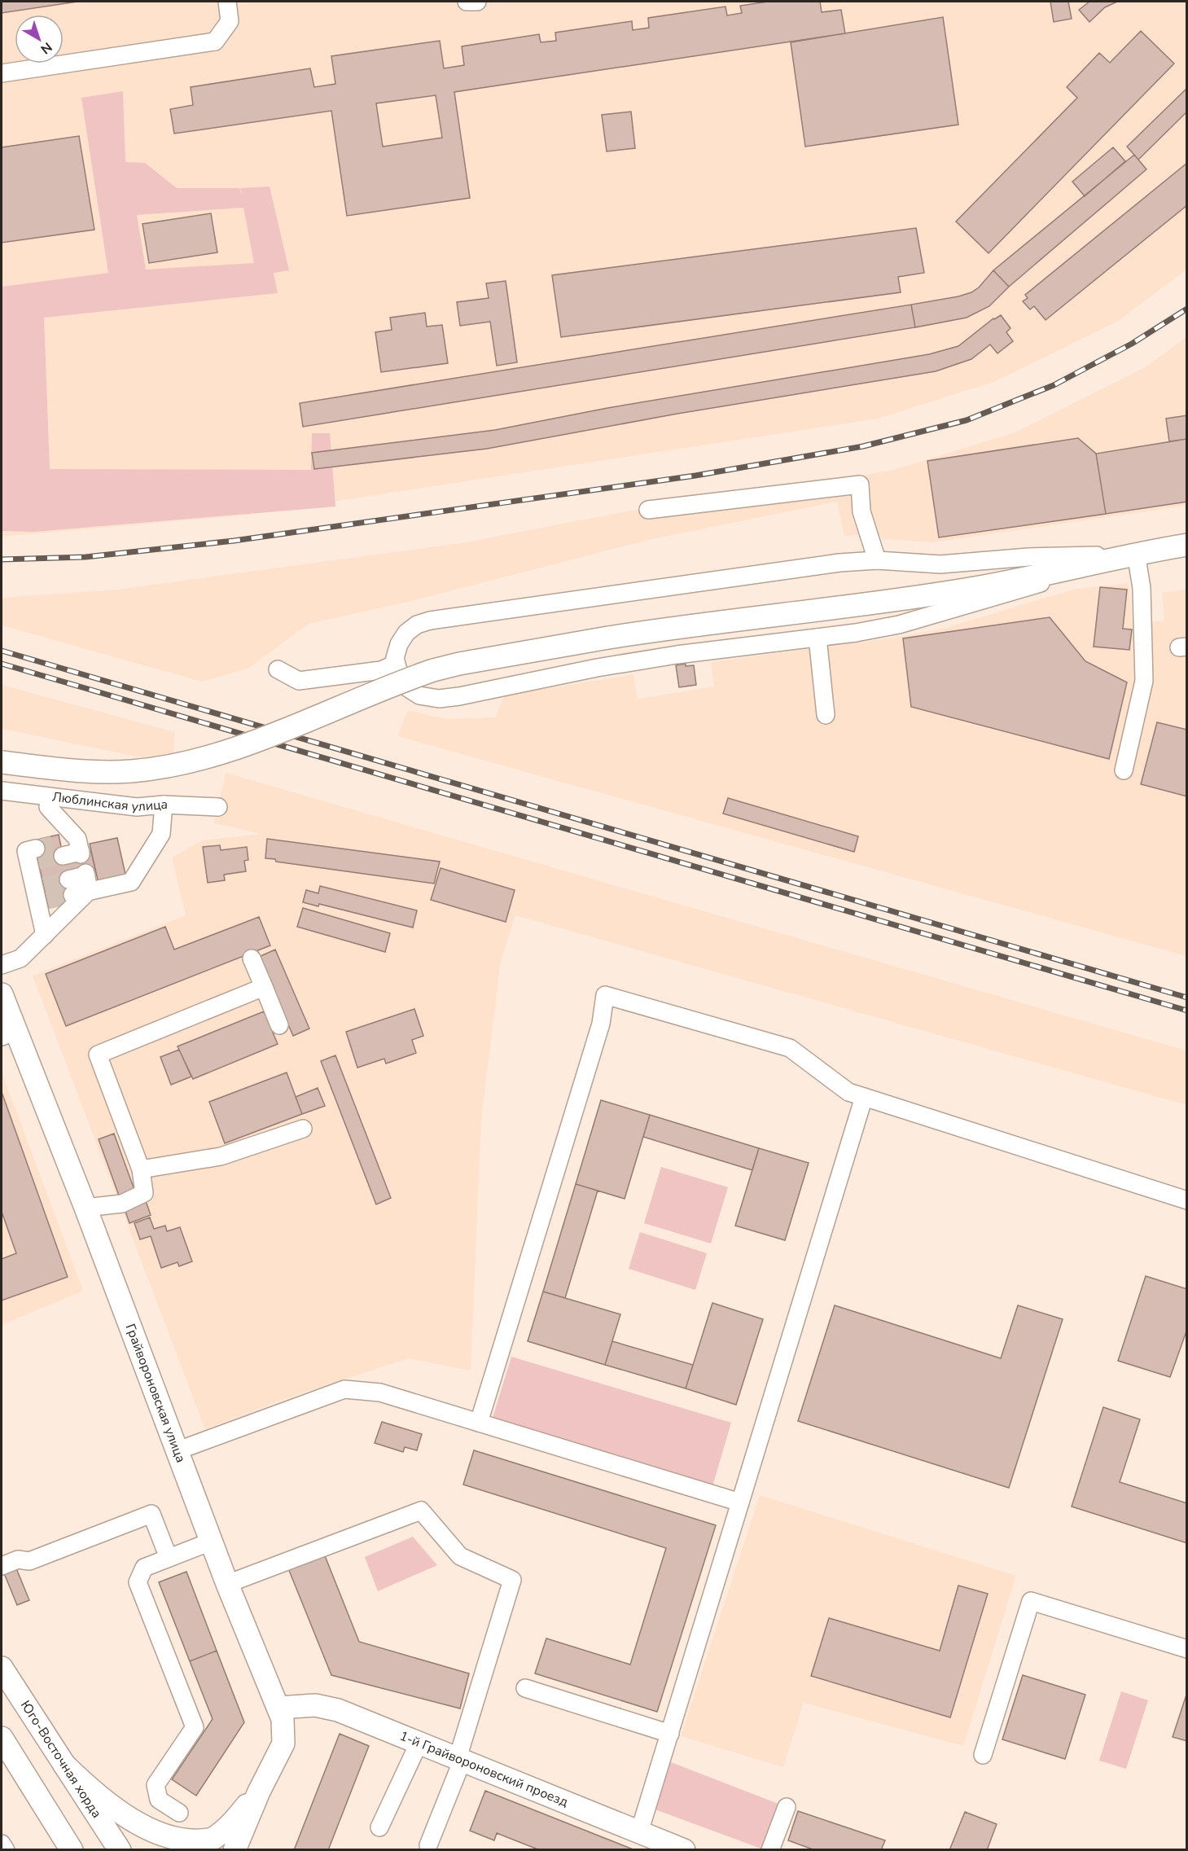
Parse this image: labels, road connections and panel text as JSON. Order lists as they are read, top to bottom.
{
  "streets": {
    "main road": ["Грайвороновская улица", "Юго-Восточная хорда", "1-й Грайвороновский проезд"],
    "street": ["Люблинская улица"]
  },
  "crossings": [
    ["Грайвороновская улица", "1-й Грайвороновский проезд"]
  ],
  "north": "bottom right"
}
